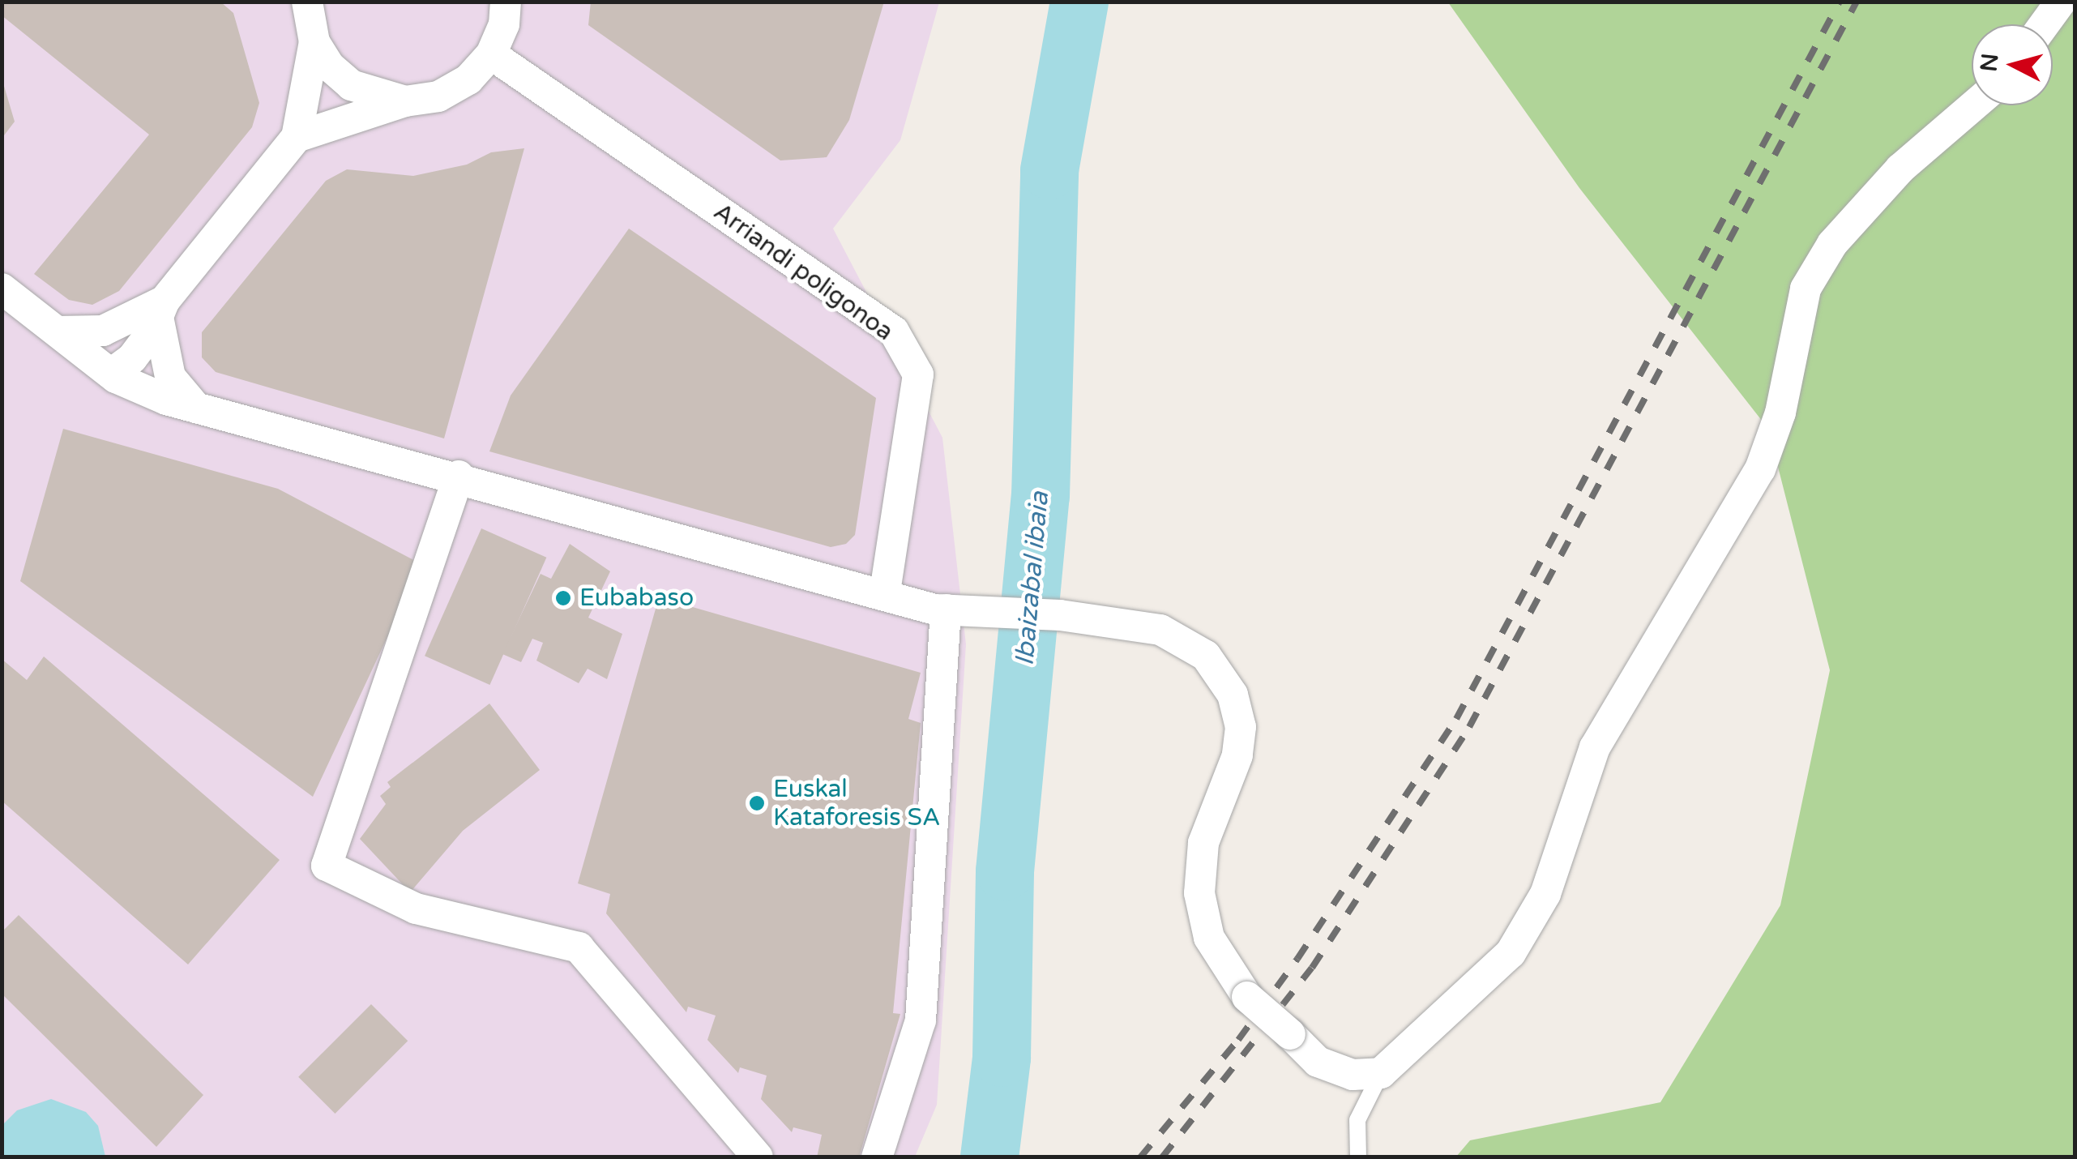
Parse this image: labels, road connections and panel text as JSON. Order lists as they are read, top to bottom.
{
  "streets": {
    "street": ["Arriandi poligonoa"]
  },
  "water": ["Ibaizabal ibaia"],
  "places": ["Eubabaso", "Euskal Kataforesis SA"],
  "north": "left"
}
